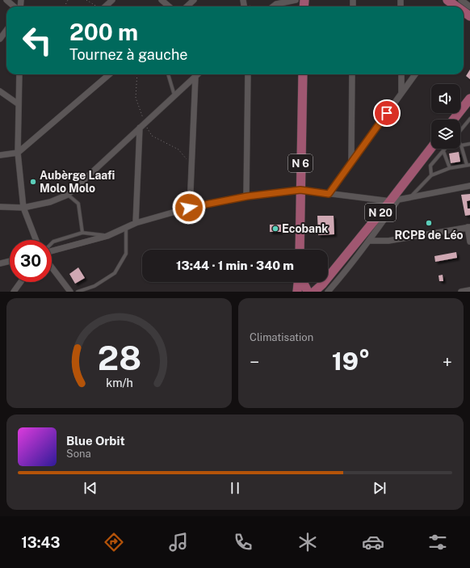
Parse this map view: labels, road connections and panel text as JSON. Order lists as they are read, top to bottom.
{
  "streets": {
    "main road": ["N 6", "N 20"]
  },
  "places": ["Aubèrge Laafi Molo Molo", "RCPB de Léo", "Ecobank"],
  "page": {
    "turn": ["200 m", "Tournez à gauche"],
    "limit": "30",
    "trip": "13:44 · 1 min · 340 m",
    "tile": "Climatisation",
    "heat": ["−", "19°", "+"],
    "song": ["Blue Orbit", "Sona"],
    "tabs": "13:43",
    "gauge": ["28", "km/h"]
  }
}
